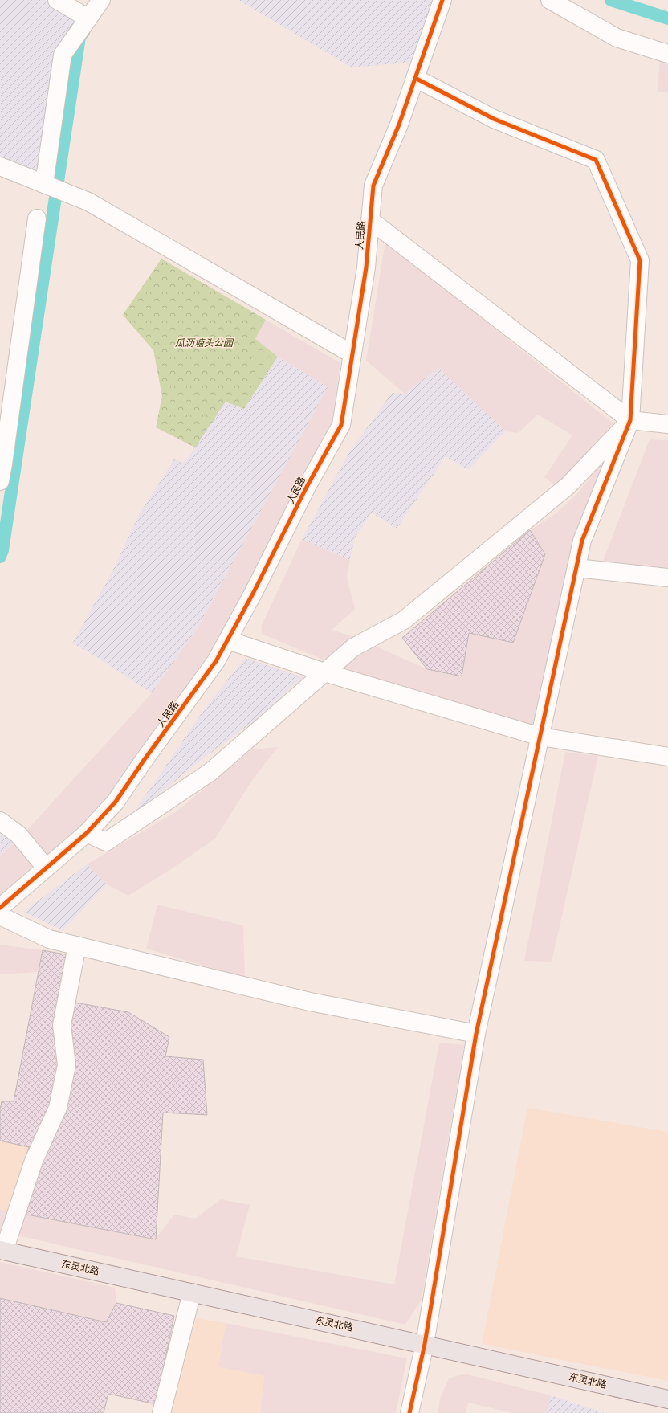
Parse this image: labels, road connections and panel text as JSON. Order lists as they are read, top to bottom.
{
  "streets": {
    "main road": ["东灵北路"],
    "street": ["人民路"]
  },
  "parks": ["瓜沥塘头公园"]
}
